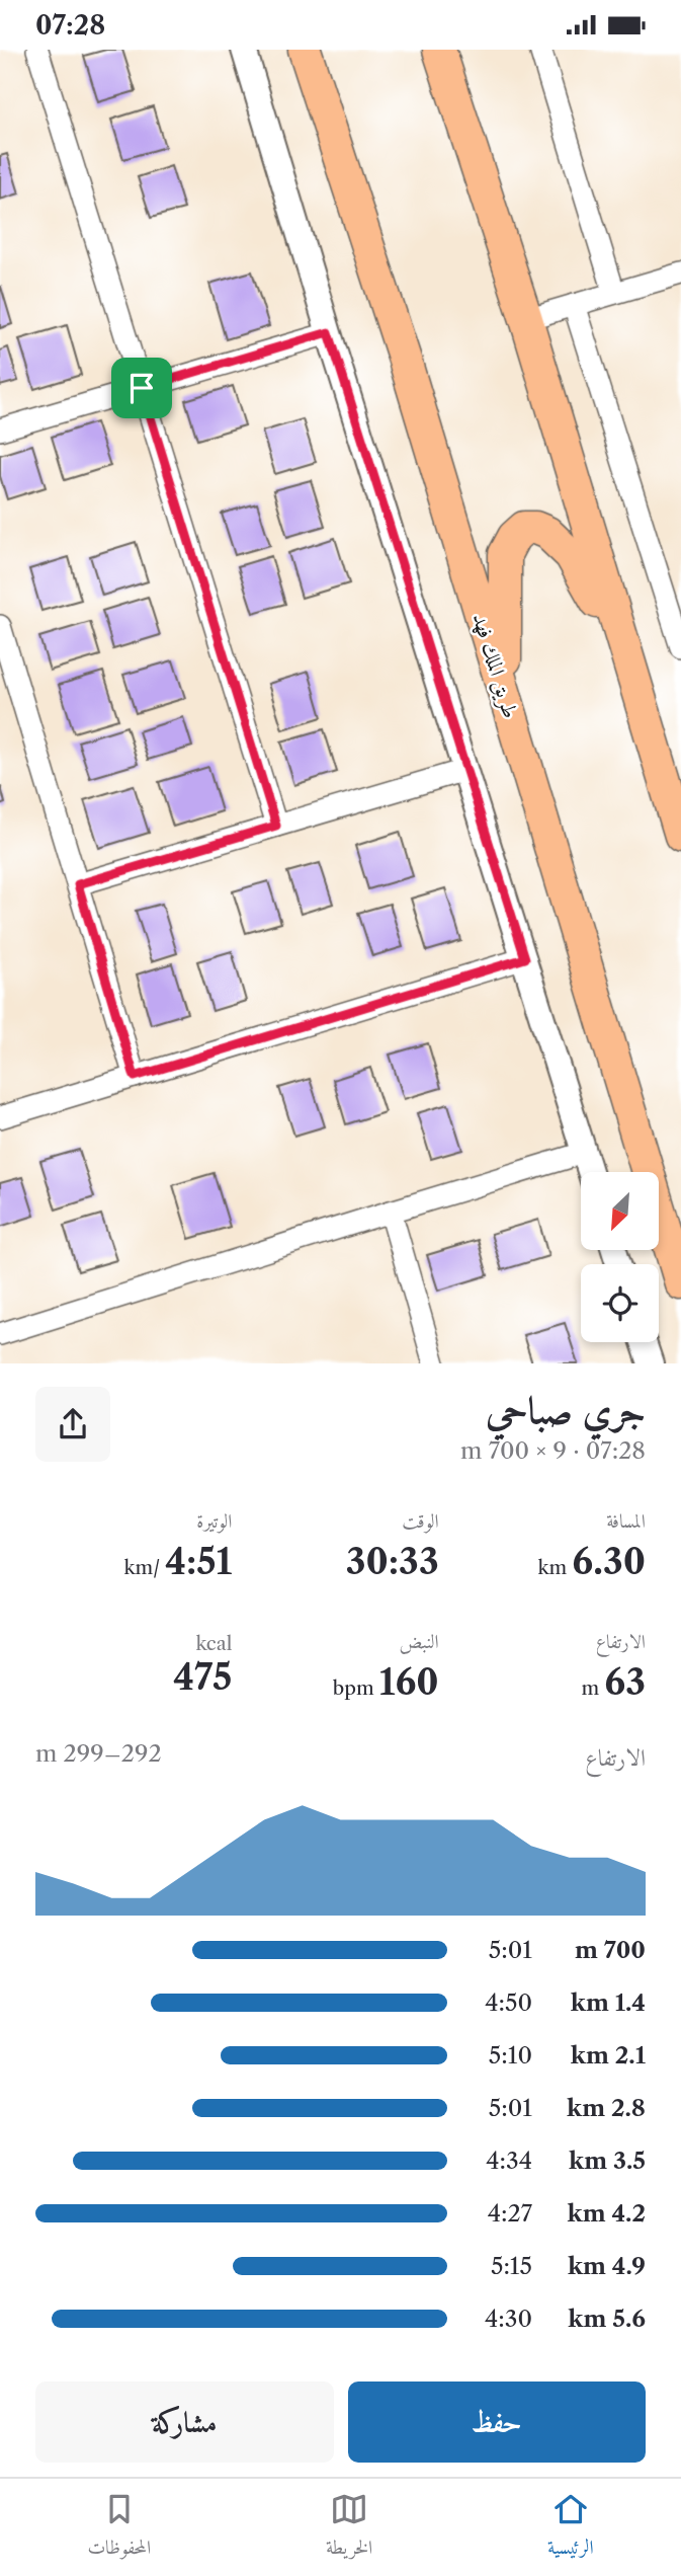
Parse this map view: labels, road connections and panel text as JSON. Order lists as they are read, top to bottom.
{
  "streets": {
    "main road": ["طريق الملك فهد"]
  },
  "north": "bottom left",
  "page": {
    "status": "07:28",
    "heading": ["جري صباحي", "07:28 · 9 × 700 m"],
    "stats": [
      ["المسافة", "6.30 km"],
      ["الوقت", "30:33"],
      ["الوتيرة", "4:51 /km"],
      ["الارتفاع", "63 m"],
      ["النبض", "160 bpm"],
      ["kcal", "475"]
    ],
    "chart": ["الارتفاع", "292–299 m"],
    "list": [
      {
        "name": "700 m",
        "note": "5:01"
      },
      {
        "name": "1.4 km",
        "note": "4:50"
      },
      {
        "name": "2.1 km",
        "note": "5:10"
      },
      {
        "name": "2.8 km",
        "note": "5:01"
      },
      {
        "name": "3.5 km",
        "note": "4:34"
      },
      {
        "name": "4.2 km",
        "note": "4:27"
      },
      {
        "name": "4.9 km",
        "note": "5:15"
      },
      {
        "name": "5.6 km",
        "note": "4:30"
      }
    ],
    "buttons": ["حفظ", "مشاركة"],
    "tabs": ["الرئيسية", "الخريطة", "المحفوظات"]
  }
}
